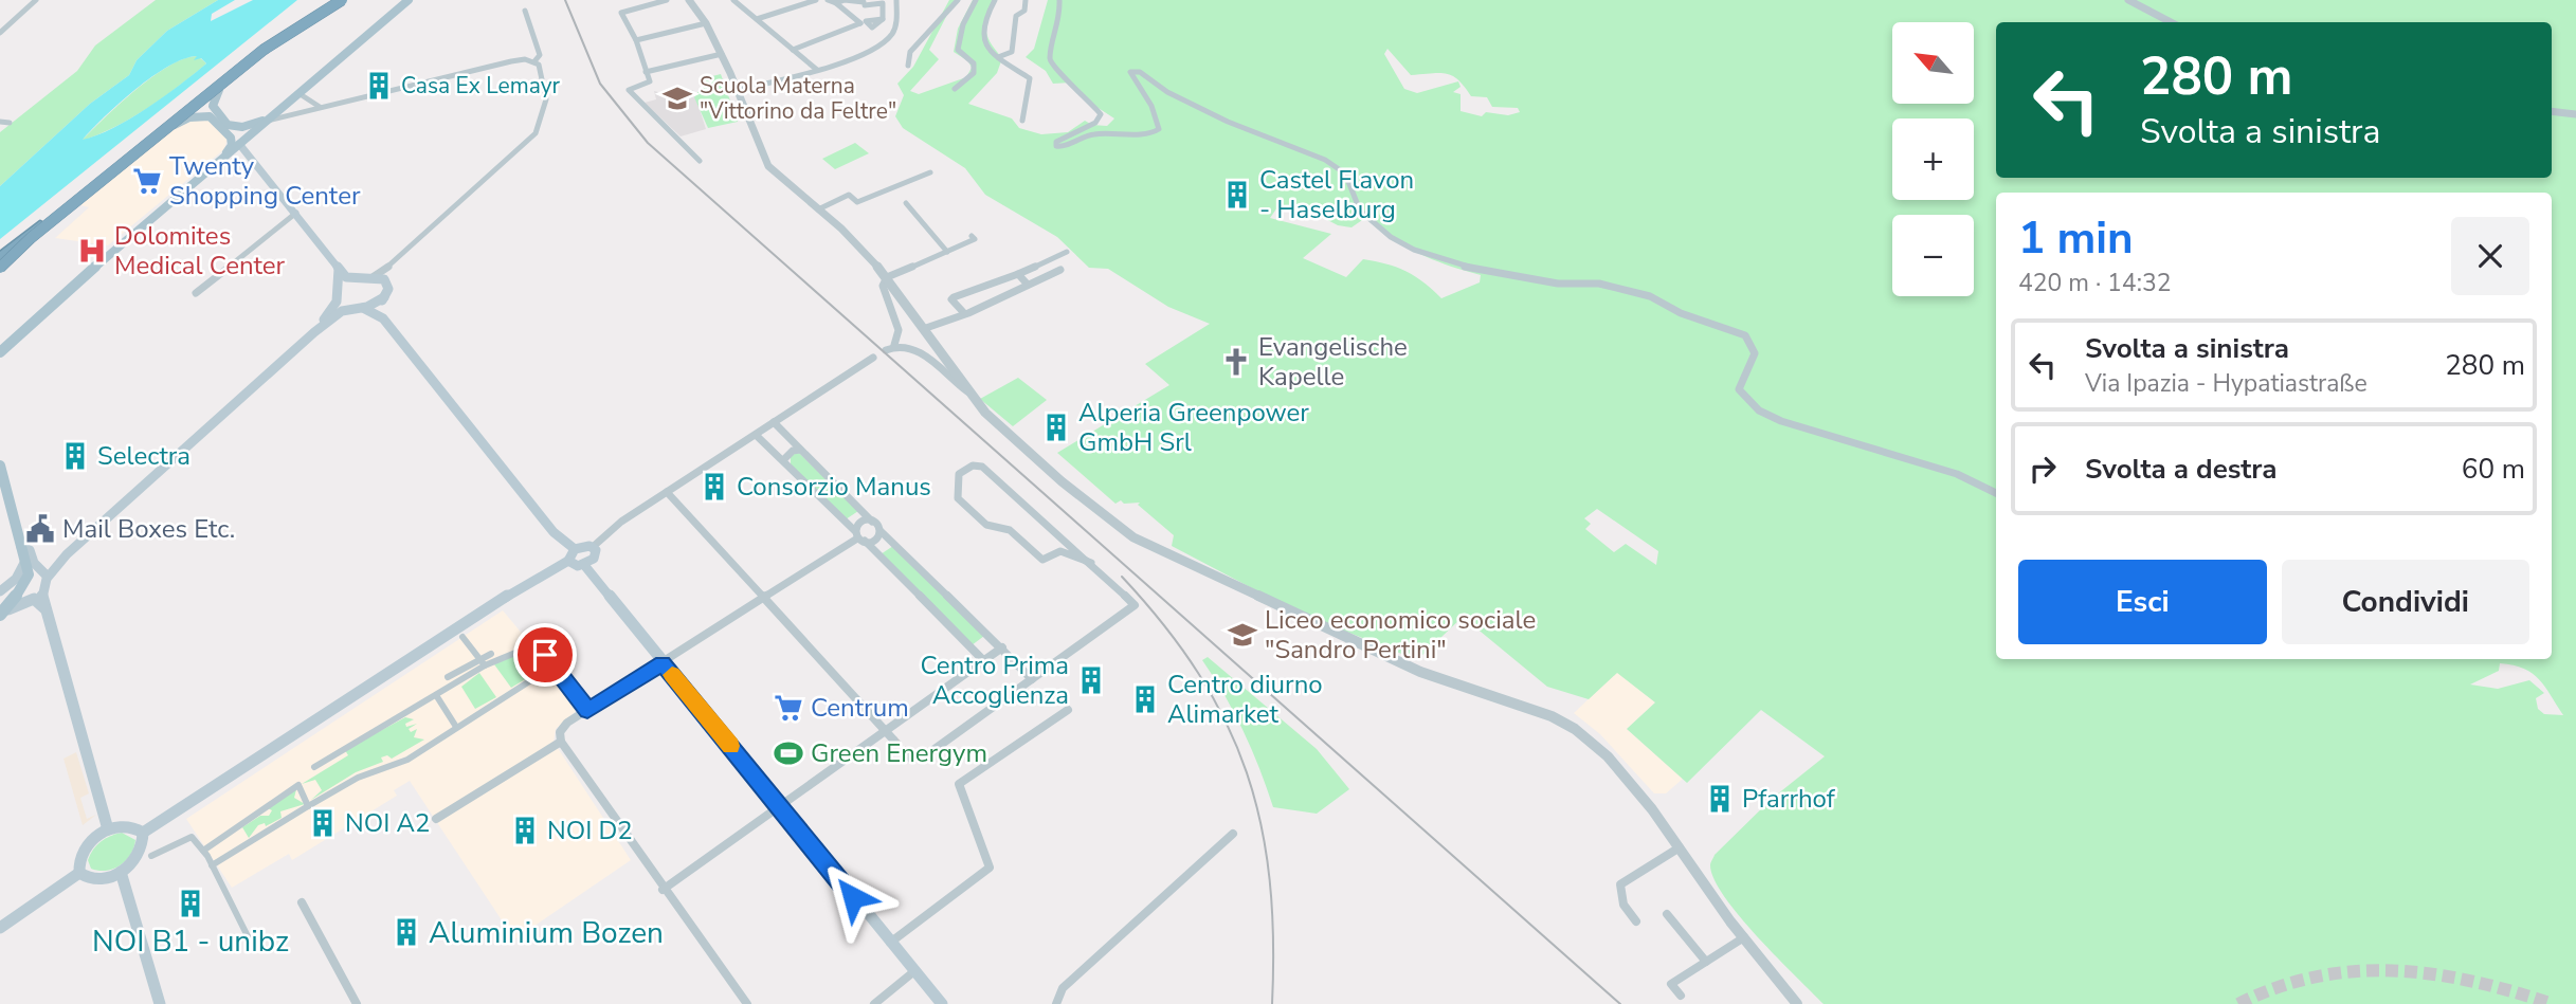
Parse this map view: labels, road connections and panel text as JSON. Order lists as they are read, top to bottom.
{
  "places": {
    "building": [
      "Casa Ex Lemayr",
      "Castel Flavon - Haselburg",
      "Alperia Greenpower GmbH Srl",
      "Selectra",
      "Consorzio Manus",
      "Centro Prima Accoglienza",
      "Centro diurno Alimarket",
      "Pfarrhof",
      "NOI A2",
      "NOI D2",
      "NOI B1 - unibz",
      "Aluminium Bozen"
    ],
    "school or university": ["Scuola Materna \"Vittorino da Feltre\"", "Liceo economico sociale \"Sandro Pertini\""],
    "supermarket": ["Twenty Shopping Center", "Centrum"],
    "hospital": ["Dolomites Medical Center"],
    "church": ["Evangelische Kapelle"],
    "public building": ["Mail Boxes Etc."],
    "sports": ["Green Energym"]
  },
  "north": "top left",
  "page": {
    "map_buttons": ["+", "−"],
    "turn": ["280 m", "Svolta a sinistra"],
    "heading": ["1 min", "420 m · 14:32"],
    "list": [
      {
        "name": "Svolta a sinistra",
        "note": "Via Ipazia - Hypatiastraße",
        "value": "280 m"
      },
      {
        "name": "Svolta a destra",
        "value": "60 m"
      }
    ],
    "buttons": ["Esci", "Condividi"]
  }
}
